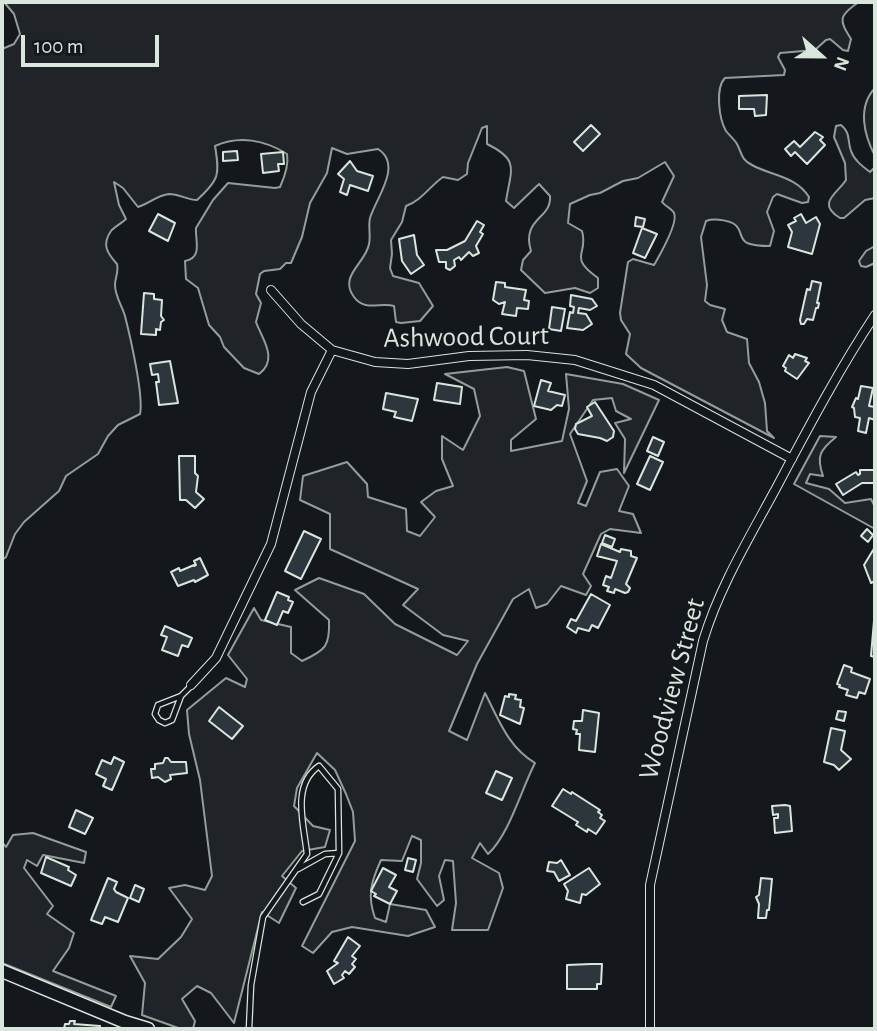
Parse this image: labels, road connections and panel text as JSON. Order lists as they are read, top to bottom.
{
  "streets": {
    "street": ["Ashwood Court", "Woodview Street"]
  },
  "crossings": [
    ["Ashwood Court", "Woodview Street"]
  ],
  "scale_bar": "100 m",
  "north": "right"
}
